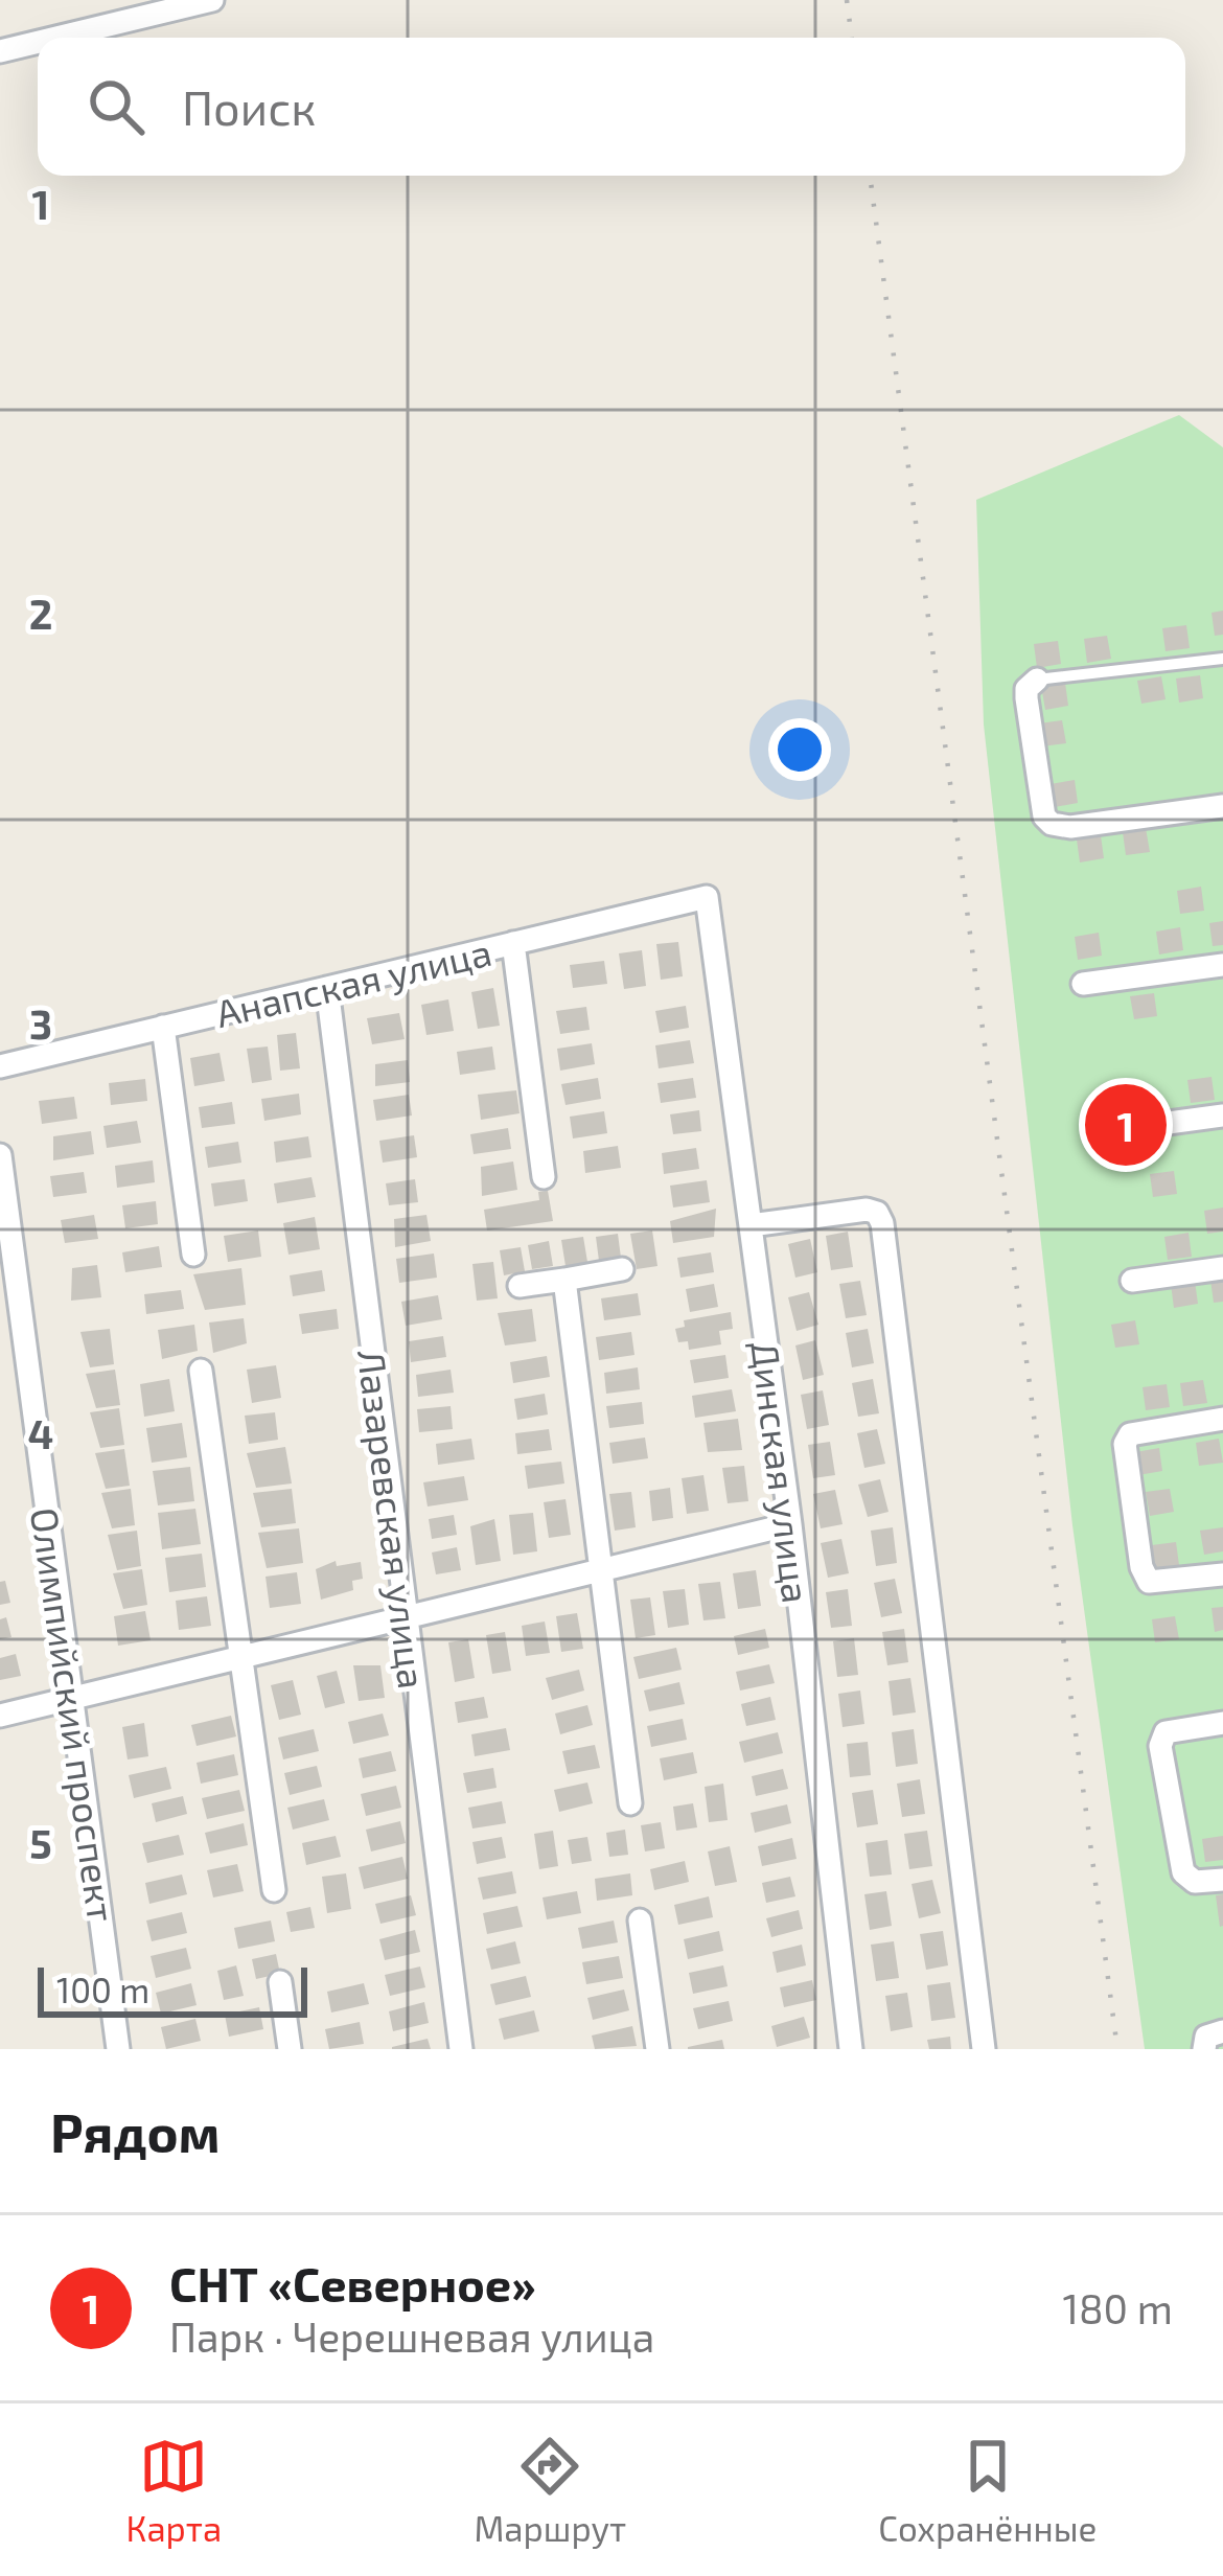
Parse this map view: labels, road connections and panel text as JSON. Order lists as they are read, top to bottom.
{
  "streets": {
    "street": [
      "Анапская улица",
      "Динская улица",
      "Лазаревская улица",
      "Олимпийский проспект"
    ]
  },
  "crossings": [
    ["Анапская улица", "Динская улица"],
    ["Анапская улица", "Лазаревская улица"]
  ],
  "scale_bar": "100 m",
  "page": {
    "search": "Поиск",
    "pins": "1",
    "scale": "100 m",
    "heading": "Рядом",
    "list": [
      {
        "mark": "1",
        "name": "СНТ «Северное»",
        "note": "Парк · Черешневая улица",
        "value": "180 m"
      }
    ],
    "nav": ["Карта", "Маршрут", "Сохранённые"]
  },
  "grid": {
    "rows": [
      "1",
      "2",
      "3",
      "4",
      "5"
    ]
  }
}
